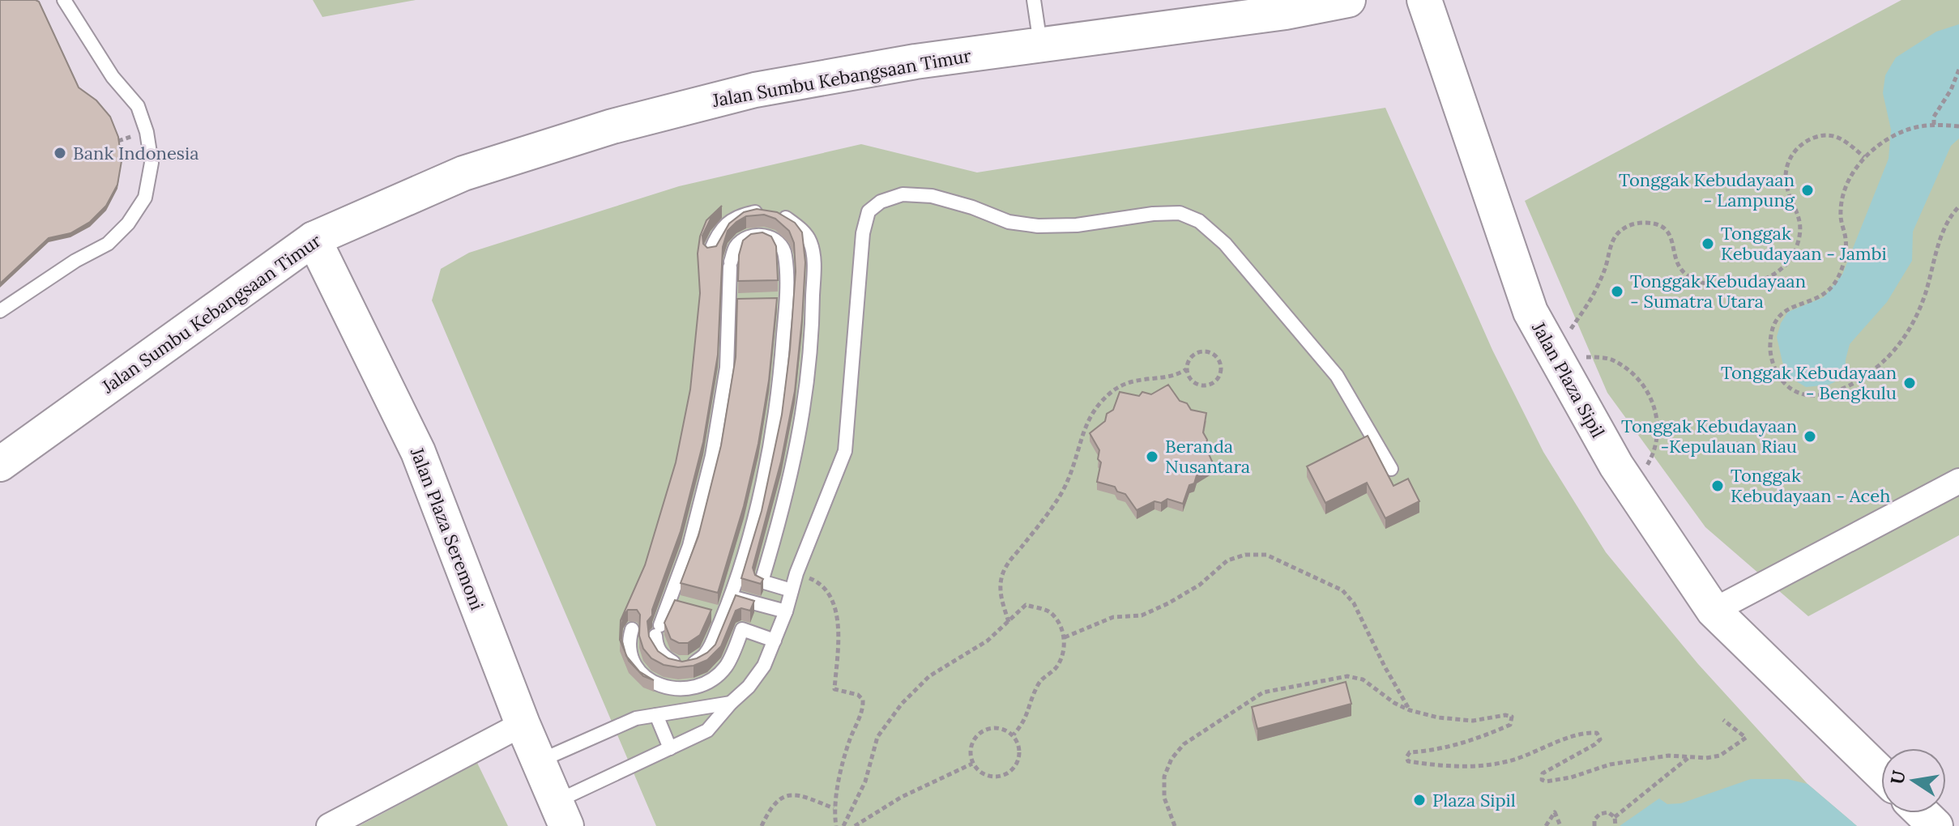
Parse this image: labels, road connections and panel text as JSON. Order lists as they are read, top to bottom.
{
  "streets": {
    "street": ["Jalan Sumbu Kebangsaan Timur", "Jalan Plaza Sipil", "Jalan Plaza Seremoni"]
  },
  "crossings": [
    ["Jalan Sumbu Kebangsaan Timur", "Jalan Plaza Seremoni"]
  ],
  "places": [
    "Bank Indonesia",
    "Tonggak Kebudayaan - Lampung",
    "Tonggak Kebudayaan - Jambi",
    "Tonggak Kebudayaan - Sumatra Utara",
    "Tonggak Kebudayaan - Bengkulu",
    "Tonggak Kebudayaan -Kepulauan Riau",
    "Beranda Nusantara",
    "Tonggak Kebudayaan - Aceh",
    "Plaza Sipil"
  ],
  "north": "left"
}
